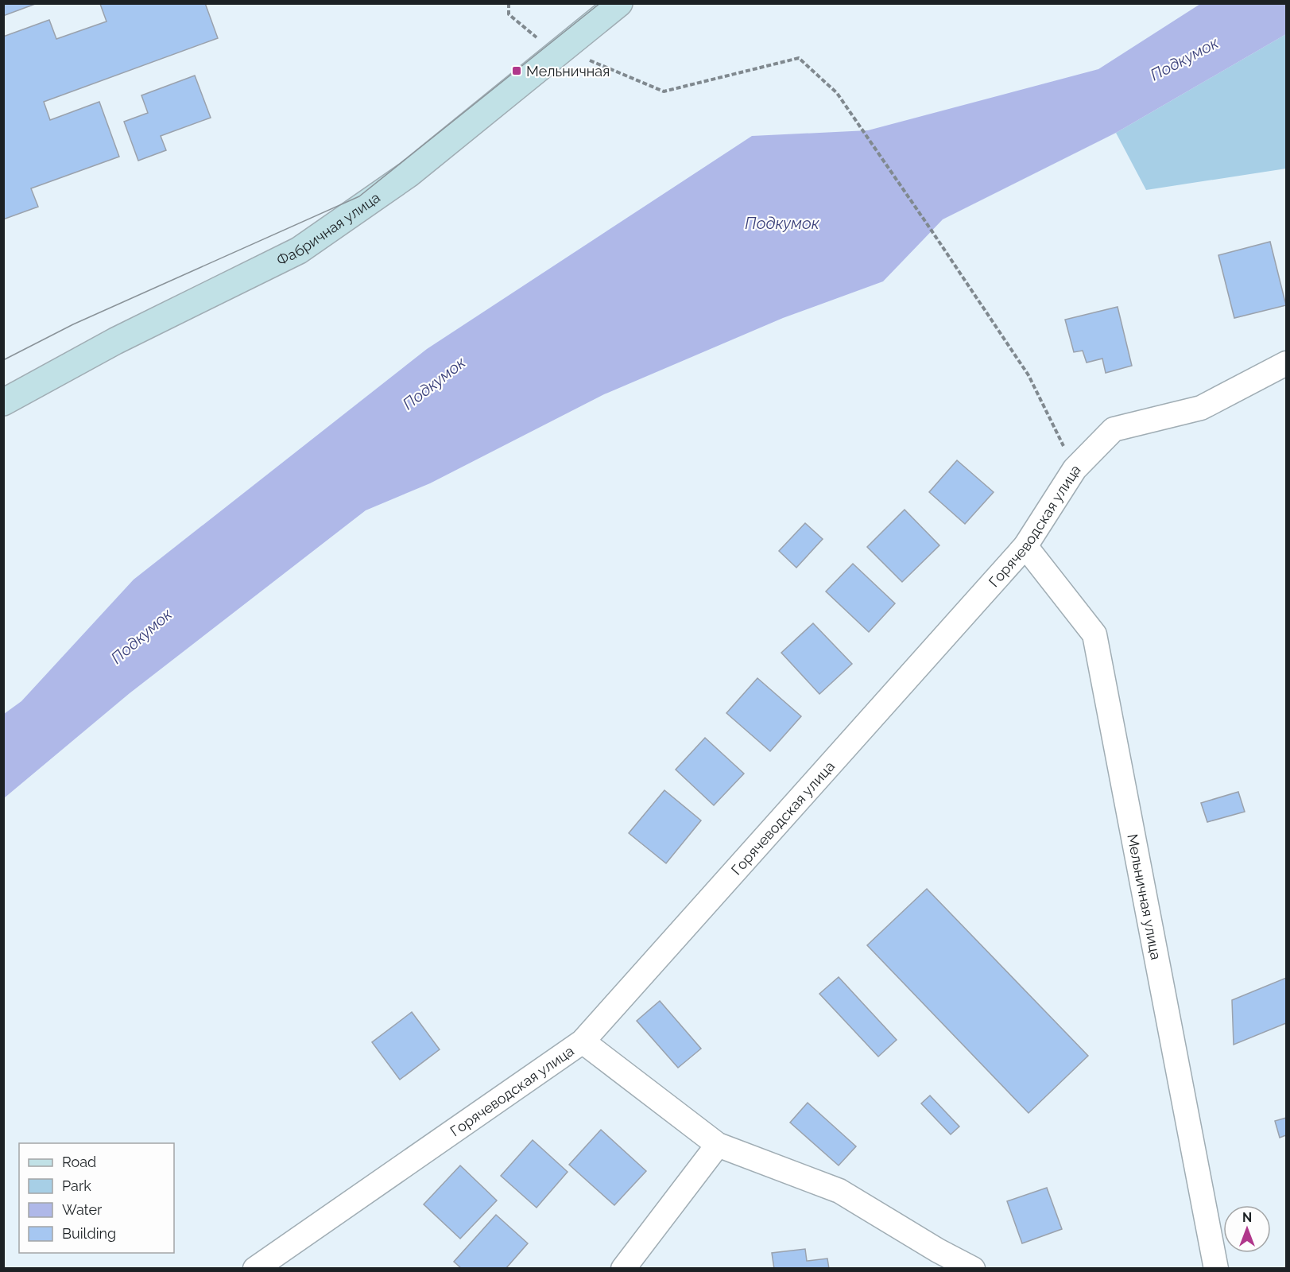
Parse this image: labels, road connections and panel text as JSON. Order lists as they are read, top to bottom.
{
  "streets": {
    "main road": ["Фабричная улица"],
    "street": ["Горячеводская улица", "Мельничная улица"]
  },
  "crossings": [
    ["Горячеводская улица", "Мельничная улица"]
  ],
  "water": ["Подкумок"],
  "places": {
    "transit": ["Мельничная"]
  },
  "legend": [
    "Road",
    "Park",
    "Water",
    "Building"
  ],
  "north": "top"
}
